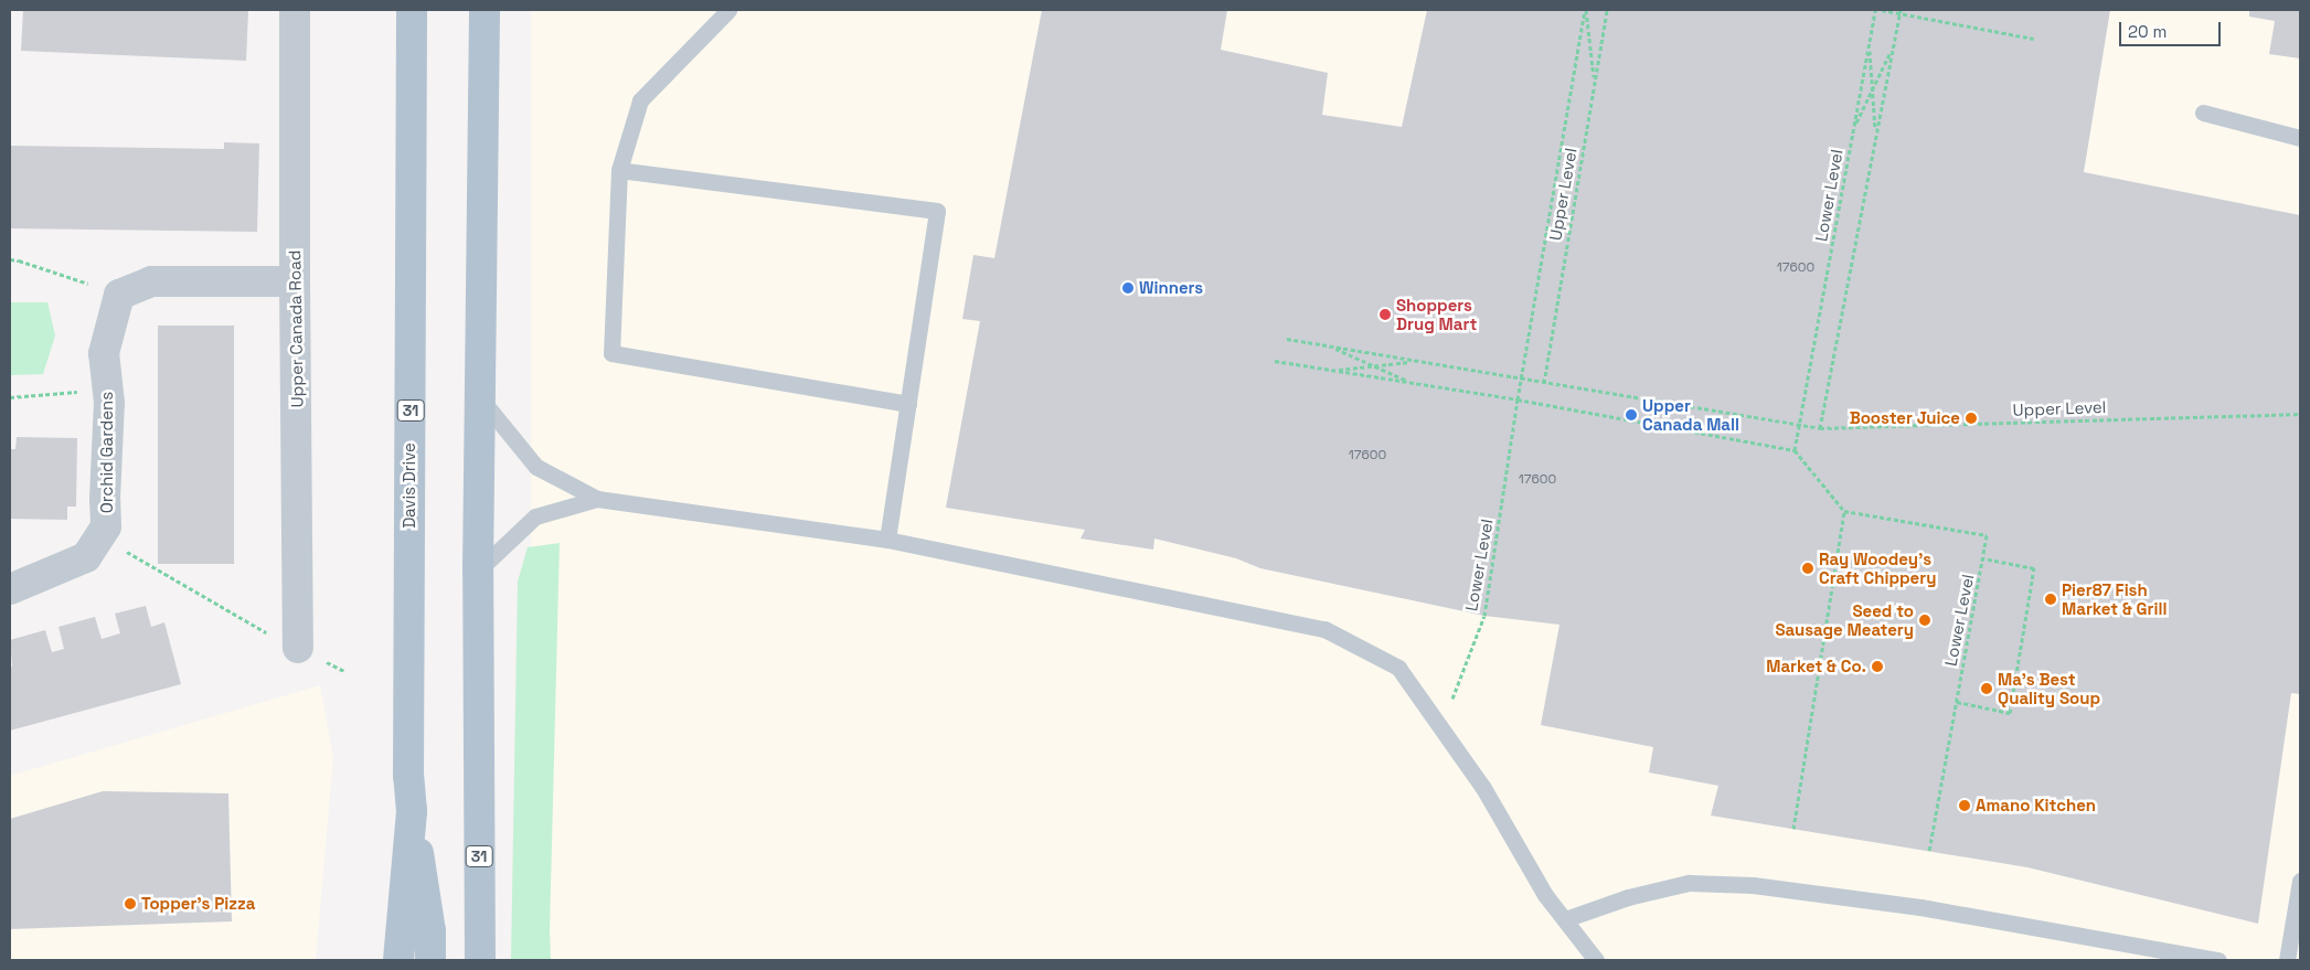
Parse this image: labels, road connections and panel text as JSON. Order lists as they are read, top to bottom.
{
  "streets": {
    "main road": ["31", "Davis Drive"],
    "street": ["Upper Canada Road", "Orchid Gardens"],
    "path": ["Upper Level", "Lower Level"]
  },
  "places": [
    "Winners",
    "Shoppers Drug Mart",
    "Upper Canada Mall",
    "Booster Juice",
    "Ray Woodey's Craft Chippery",
    "Pier87 Fish Market & Grill",
    "Seed to Sausage Meatery",
    "Market & Co.",
    "Ma's Best Quality Soup",
    "Amano Kitchen",
    "Topper's Pizza"
  ],
  "house_numbers": ["17600", "17600", "17600"],
  "scale_bar": "20 m"
}
